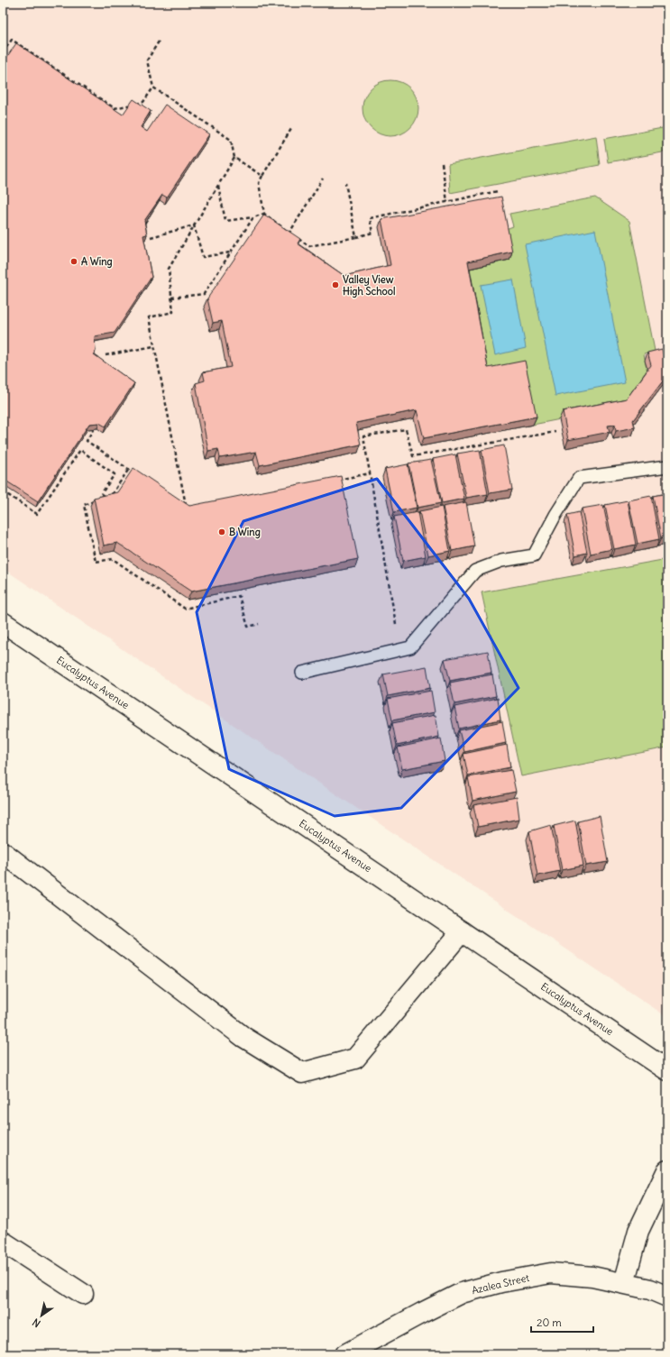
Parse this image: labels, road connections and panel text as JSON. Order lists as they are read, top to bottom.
{
  "streets": {
    "street": ["Eucalyptus Avenue", "Azalea Street"]
  },
  "places": ["A Wing", "Valley View High School", "B Wing"],
  "scale_bar": "20 m",
  "north": "bottom left"
}
